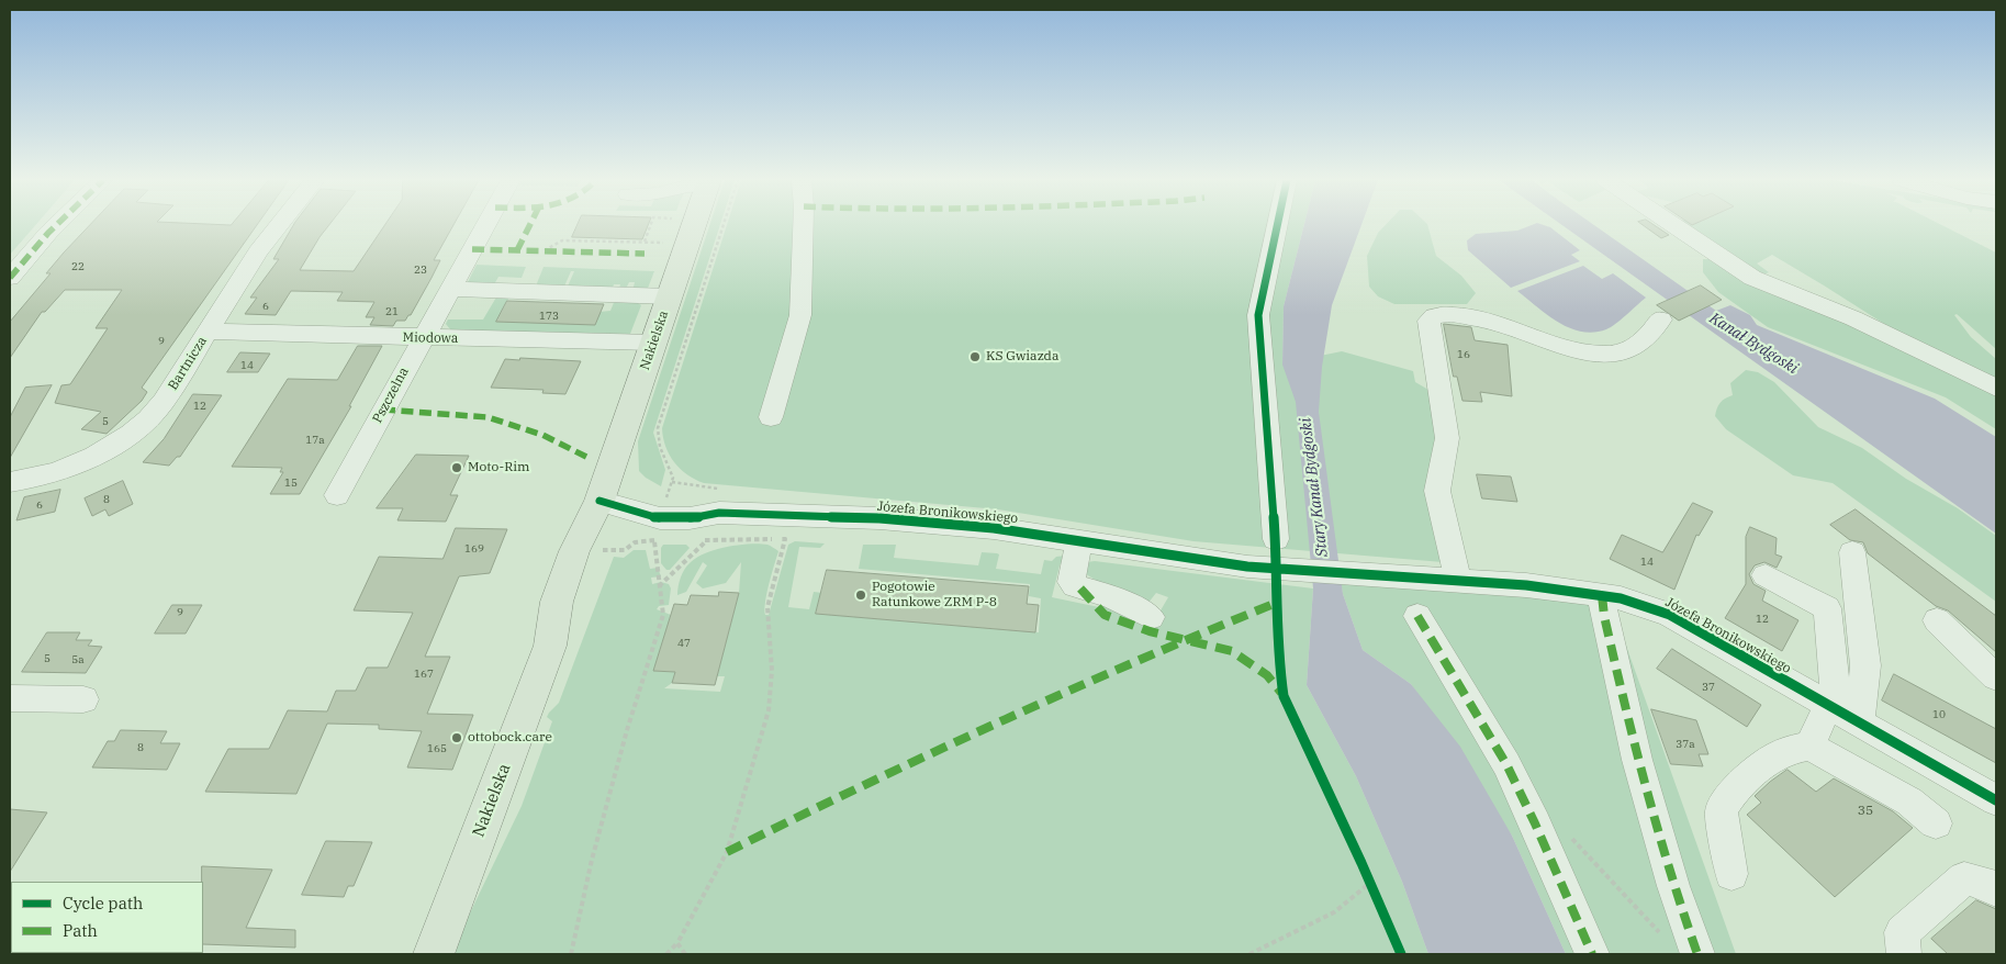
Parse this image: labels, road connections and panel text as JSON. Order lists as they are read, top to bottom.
{
  "streets": {
    "main road": ["Nakielska"],
    "street": [
      "Miodowa",
      "Bartnicza",
      "Pszczelna",
      "Józefa Bronikowskiego"
    ]
  },
  "crossings": [
    ["Miodowa", "Nakielska"],
    ["Miodowa", "Bartnicza"],
    ["Miodowa", "Pszczelna"],
    ["Nakielska", "Józefa Bronikowskiego"]
  ],
  "water": ["Kanał Bydgoski", "Stary Kanał Bydgoski"],
  "places": [
    "KS Gwiazda",
    "Moto-Rim",
    "Pogotowie Ratunkowe ZRM P-8",
    "ottobock.care"
  ],
  "house_numbers": [
    "22",
    "23",
    "6",
    "21",
    "173",
    "9",
    "16",
    "14",
    "12",
    "5",
    "17a",
    "15",
    "8",
    "6",
    "169",
    "14",
    "9",
    "12",
    "47",
    "5",
    "5a",
    "167",
    "37",
    "10",
    "37a",
    "8",
    "165",
    "35"
  ],
  "legend": ["Cycle path", "Path"]
}
